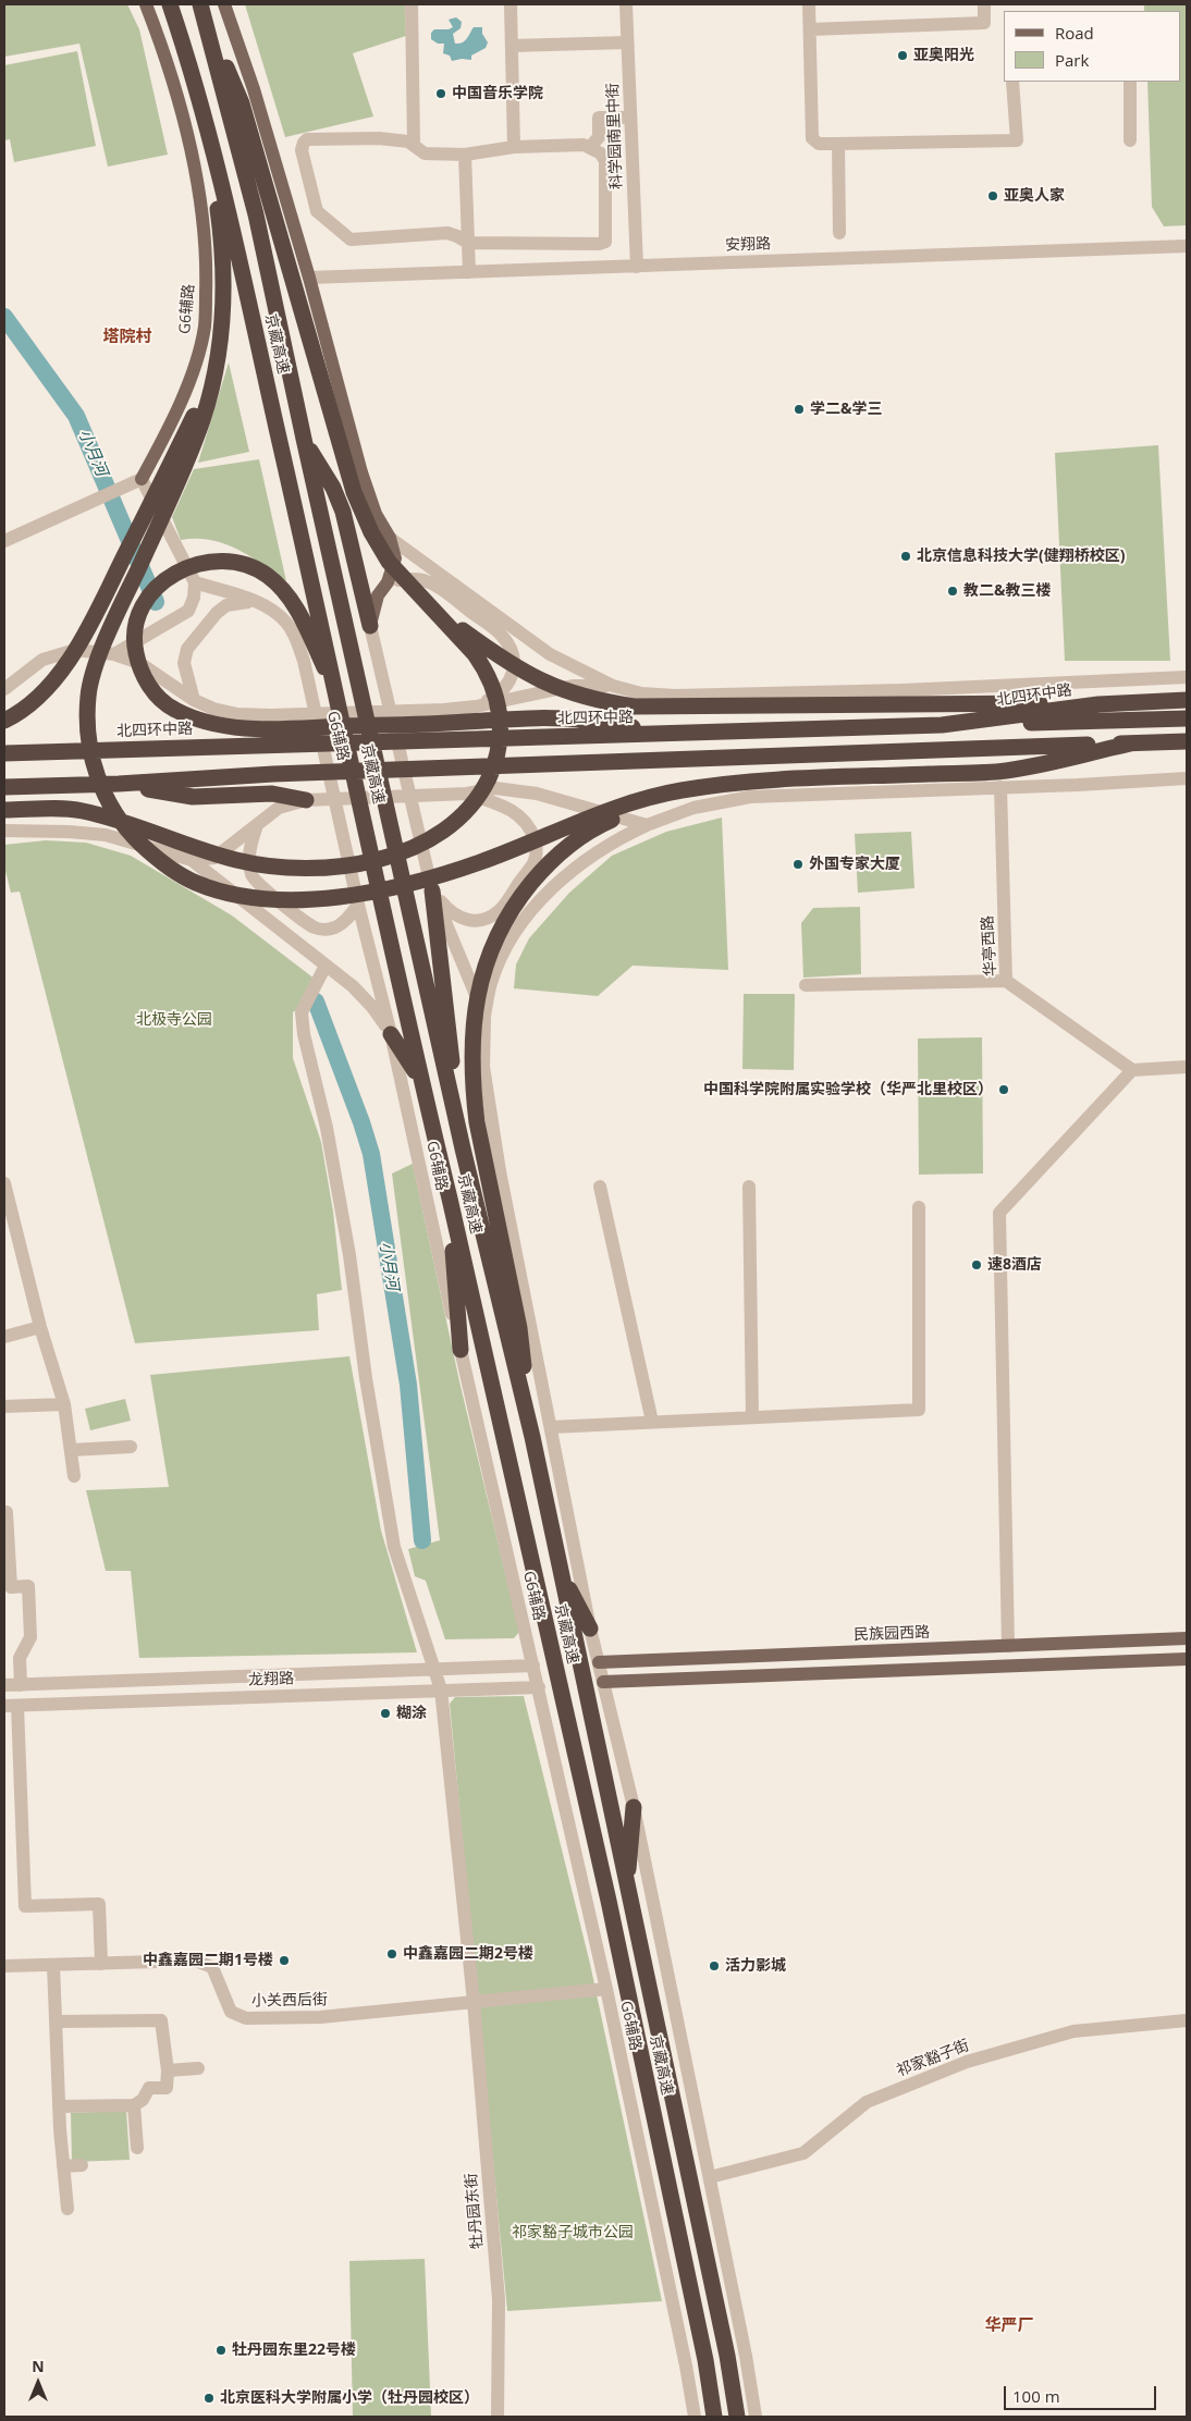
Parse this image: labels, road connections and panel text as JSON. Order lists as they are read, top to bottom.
{
  "streets": {
    "highway": ["京藏高速", "北四环中路"],
    "main road": ["G6辅路", "民族园西路"],
    "street": [
      "科学园南里中街",
      "安翔路",
      "华亭西路",
      "龙翔路",
      "小关西后街",
      "祁家豁子街",
      "牡丹园东街"
    ]
  },
  "crossings": [
    ["科学园南里中街", "安翔路"],
    ["G6辅路", "龙翔路"],
    ["G6辅路", "小关西后街"],
    ["龙翔路", "牡丹园东街"],
    ["小关西后街", "牡丹园东街"]
  ],
  "districts": ["塔院村", "华严厂"],
  "water": ["小月河"],
  "parks": ["北极寺公园", "祁家豁子城市公园"],
  "places": [
    "亚奥阳光",
    "中国音乐学院",
    "亚奥人家",
    "学二&学三",
    "北京信息科技大学(健翔桥校区)",
    "教二&教三楼",
    "外国专家大厦",
    "中国科学院附属实验学校（华严北里校区）",
    "速8酒店",
    "糊涂",
    "中鑫嘉园二期2号楼",
    "中鑫嘉园二期1号楼",
    "活力影城",
    "牡丹园东里22号楼",
    "北京医科大学附属小学（牡丹园校区）"
  ],
  "legend": ["Road", "Park"],
  "scale_bar": "100 m",
  "north": "top"
}
